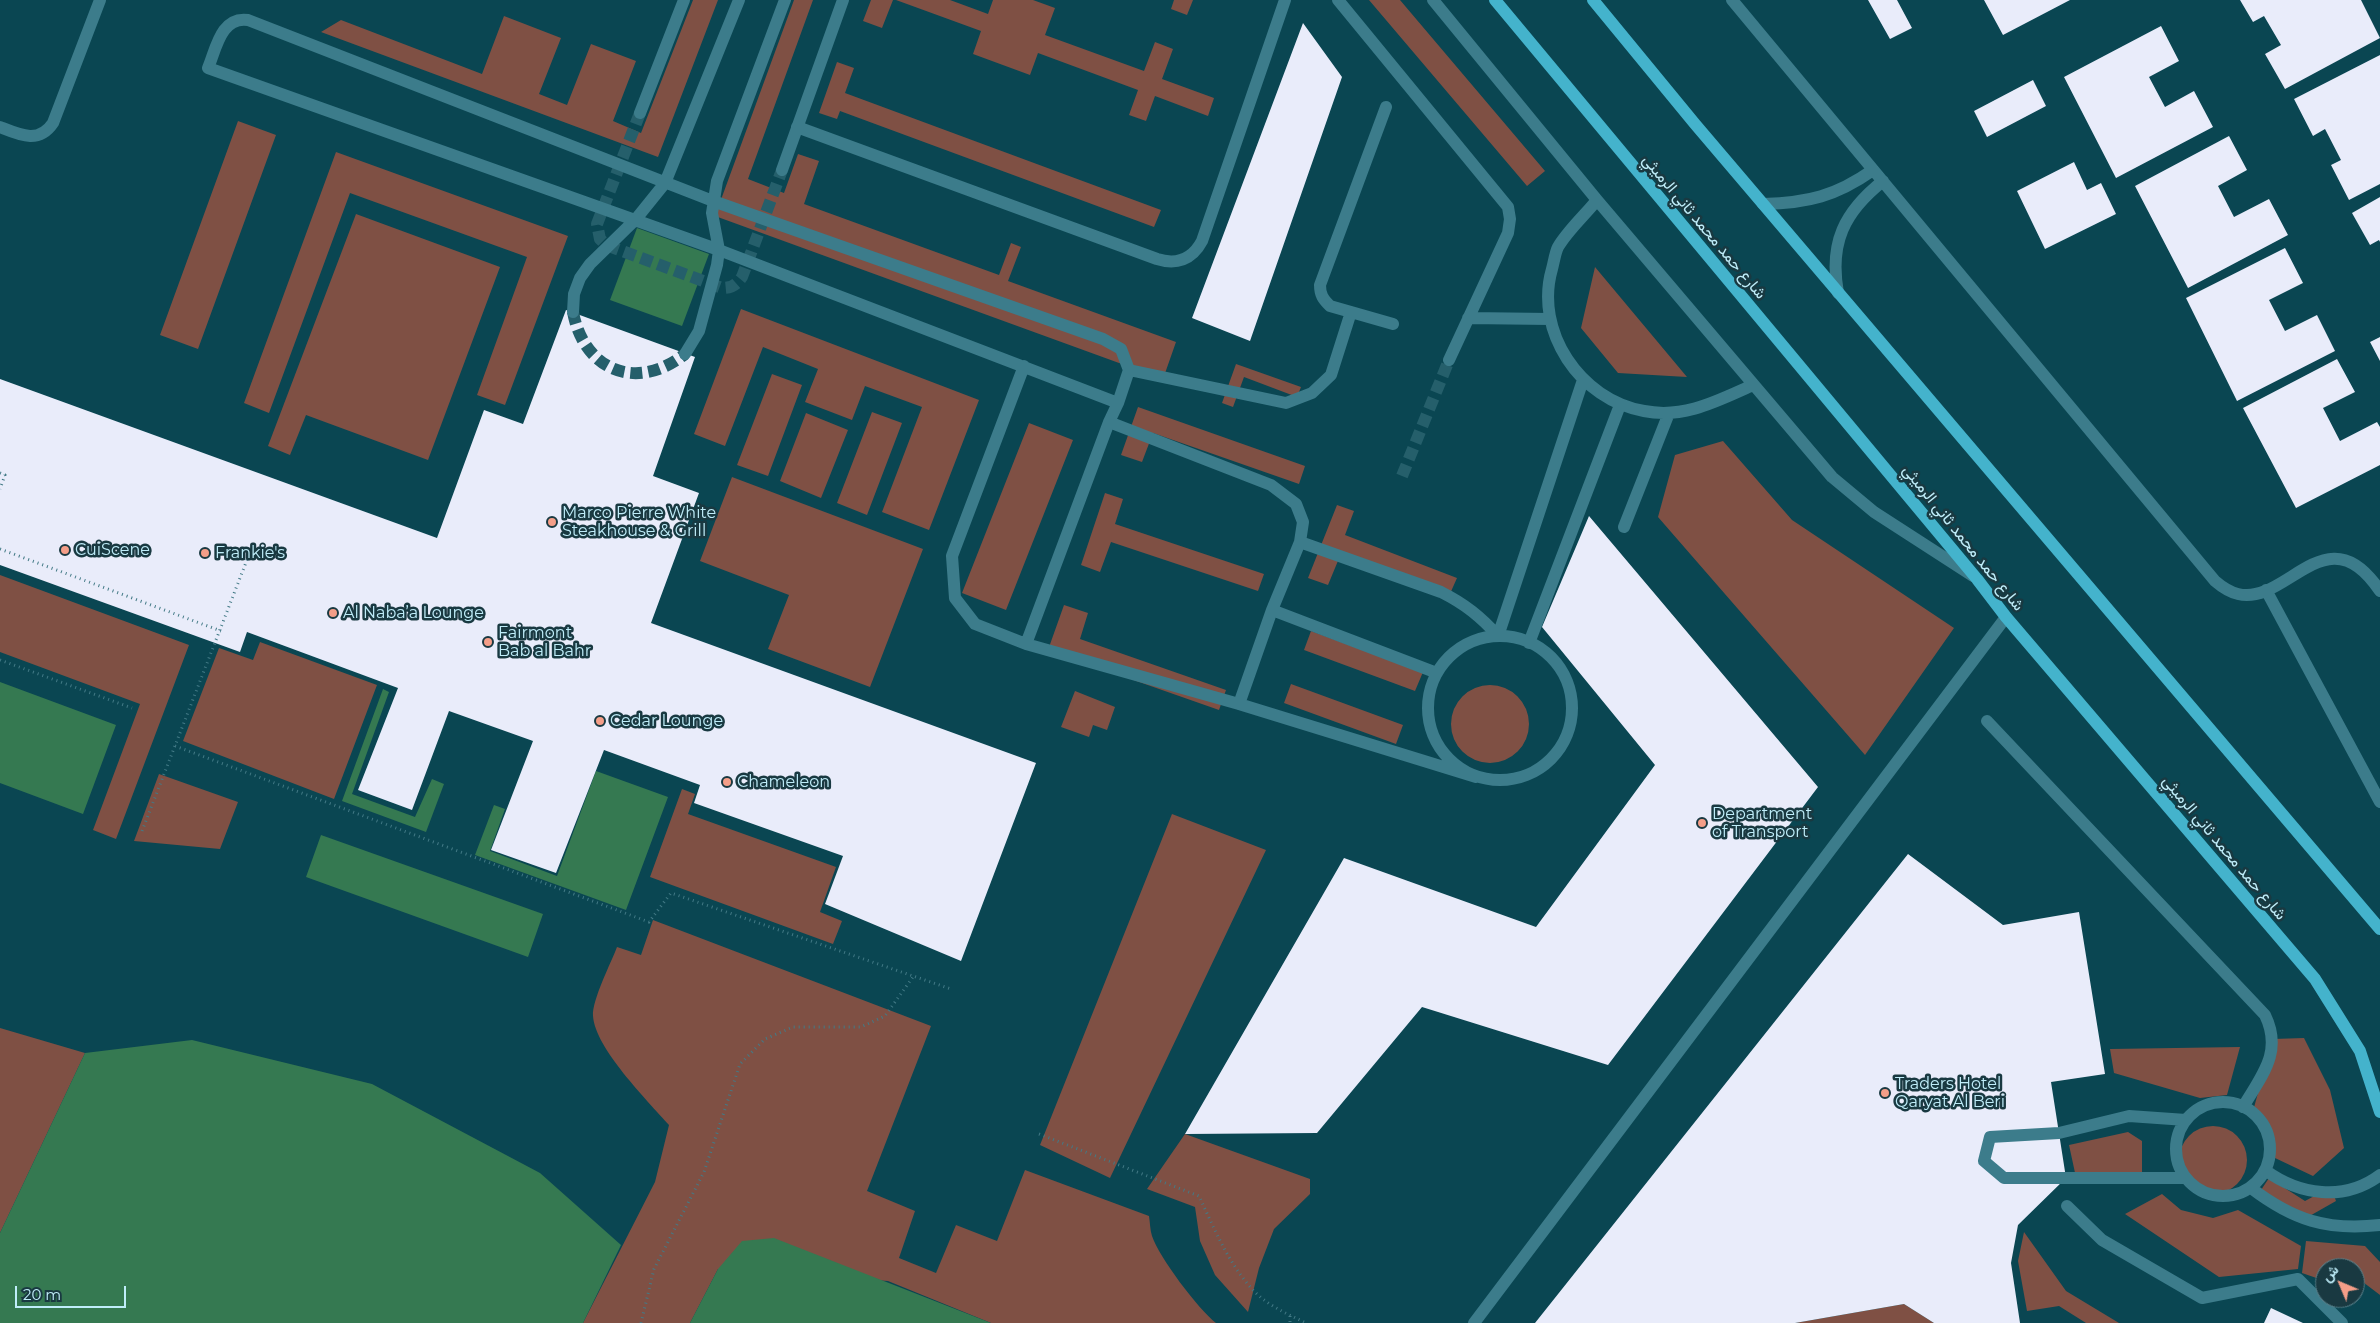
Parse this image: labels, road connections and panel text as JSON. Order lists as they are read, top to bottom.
{
  "streets": {
    "main road": ["شارع حمد محمد ثاني الرميثي"]
  },
  "places": [
    "Marco Pierre White Steakhouse & Grill",
    "CuiScene",
    "Frankie's",
    "Al Naba’a Lounge",
    "Fairmont Bab al Bahr",
    "Cedar Lounge",
    "Chameleon",
    "Department of Transport",
    "Traders Hotel Qaryat Al Beri"
  ],
  "scale_bar": "20 m",
  "north": "top left"
}
